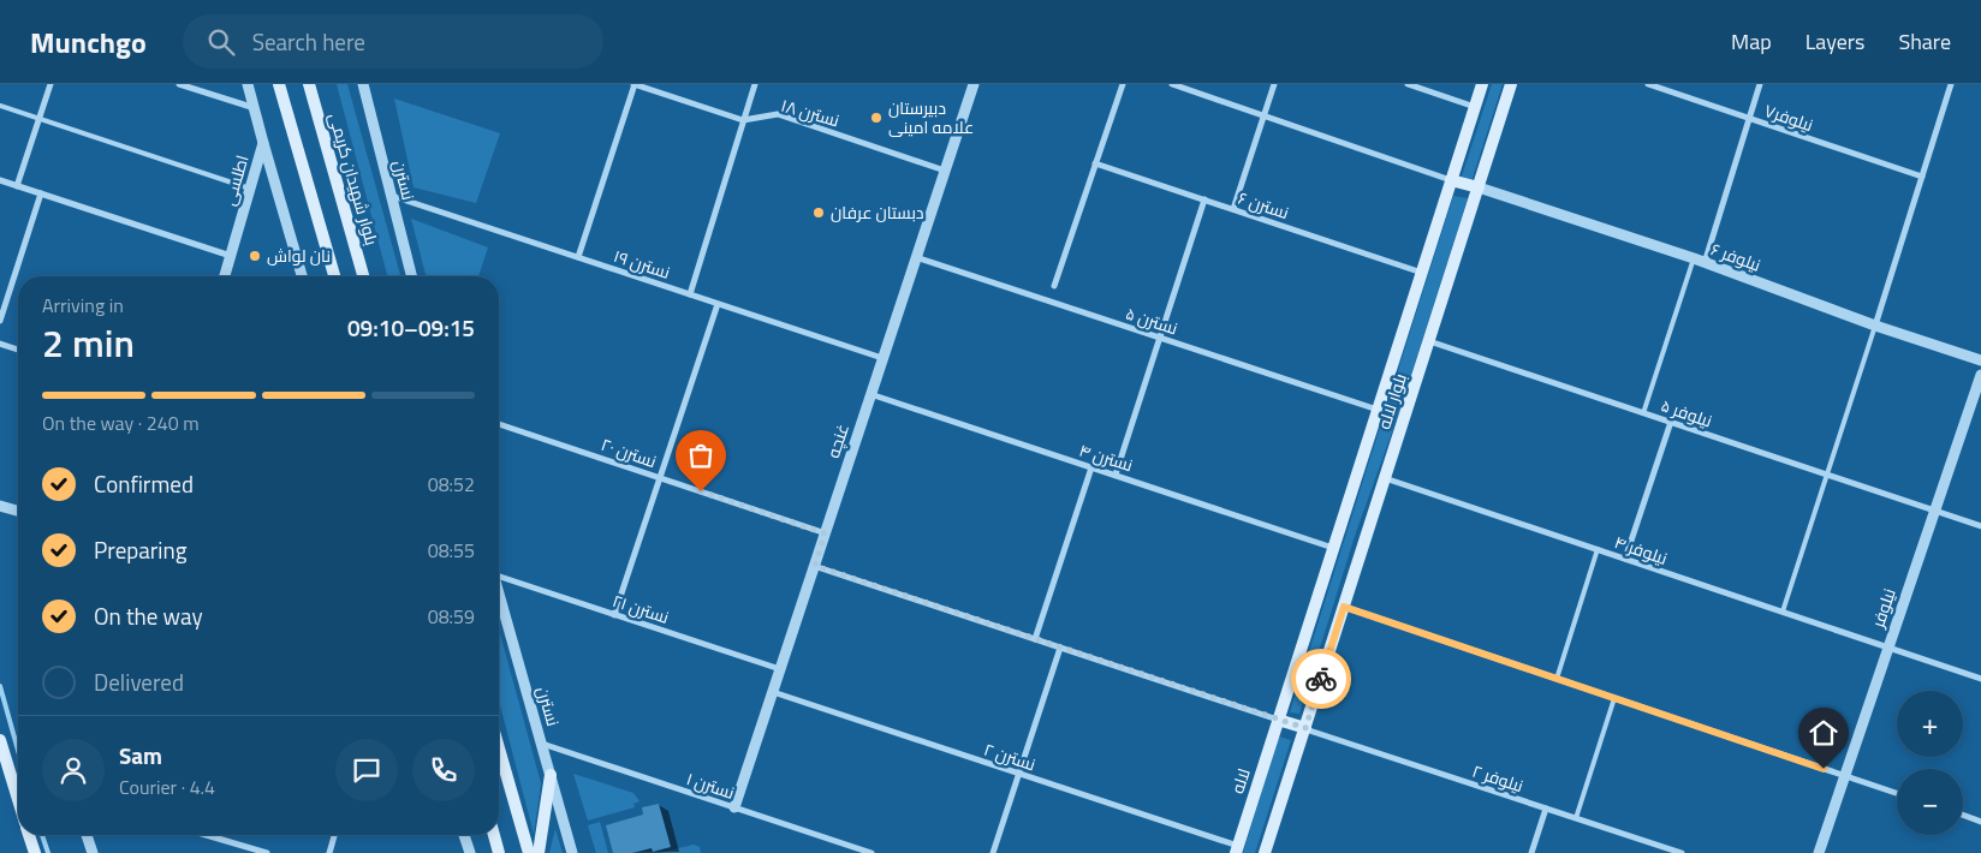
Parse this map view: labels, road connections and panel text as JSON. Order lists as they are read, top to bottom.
{
  "streets": {
    "main road": ["بلوار شهیدان کریمی", "بلوار لاله", "لاله"],
    "street": [
      "نسترن ۱۸",
      "نیلوفر۷",
      "اطلسی",
      "نسترن",
      "نسترن ۶",
      "نیلوفر ۶",
      "نسترن ۱۹",
      "نسترن ۵",
      "نیلوفر ۵",
      "غنچه",
      "نسترن ۲۰",
      "نسترن ۴",
      "نیلوفر ۴",
      "نیلوفر",
      "نسترن ۲۱",
      "نسترن ۲",
      "نیلوفر ۲",
      "نسترن ۱"
    ]
  },
  "crossings": [
    ["نسترن ۱۸", "غنچه"],
    ["نسترن", "نسترن ۱۹"],
    ["نسترن", "نسترن ۱"],
    ["نسترن ۶", "بلوار لاله"],
    ["نیلوفر ۶", "بلوار لاله"],
    ["نسترن ۱۹", "غنچه"],
    ["نسترن ۵", "بلوار لاله"],
    ["نسترن ۵", "غنچه"],
    ["بلوار لاله", "نیلوفر ۵"],
    ["بلوار لاله", "نسترن ۴"],
    ["بلوار لاله", "نیلوفر ۴"],
    ["بلوار لاله", "نیلوفر ۲"],
    ["بلوار لاله", "لاله"],
    ["نیلوفر ۵", "نیلوفر"],
    ["غنچه", "نسترن ۲۰"],
    ["غنچه", "نسترن ۴"],
    ["غنچه", "نسترن ۲۱"],
    ["غنچه", "نسترن ۲"],
    ["غنچه", "نسترن ۱"],
    ["نیلوفر ۴", "نیلوفر"],
    ["نسترن ۲", "لاله"]
  ],
  "places": ["دبیرستان علامه امینی", "دبستان عرفان", "نان لواش"],
  "page": {
    "header": "Munchgo",
    "search": "Search here",
    "nav": ["Map", "Layers", "Share"],
    "heading": ["2 min", "Arriving in", "09:10–09:15"],
    "panel": ["Sam", "Courier · 4.4"],
    "bar": "On the way · 240 m",
    "list": [
      ["Confirmed", "08:52"],
      ["Preparing", "08:55"],
      ["On the way", "08:59"],
      "Delivered"
    ],
    "map_buttons": ["+", "−"]
  }
}
